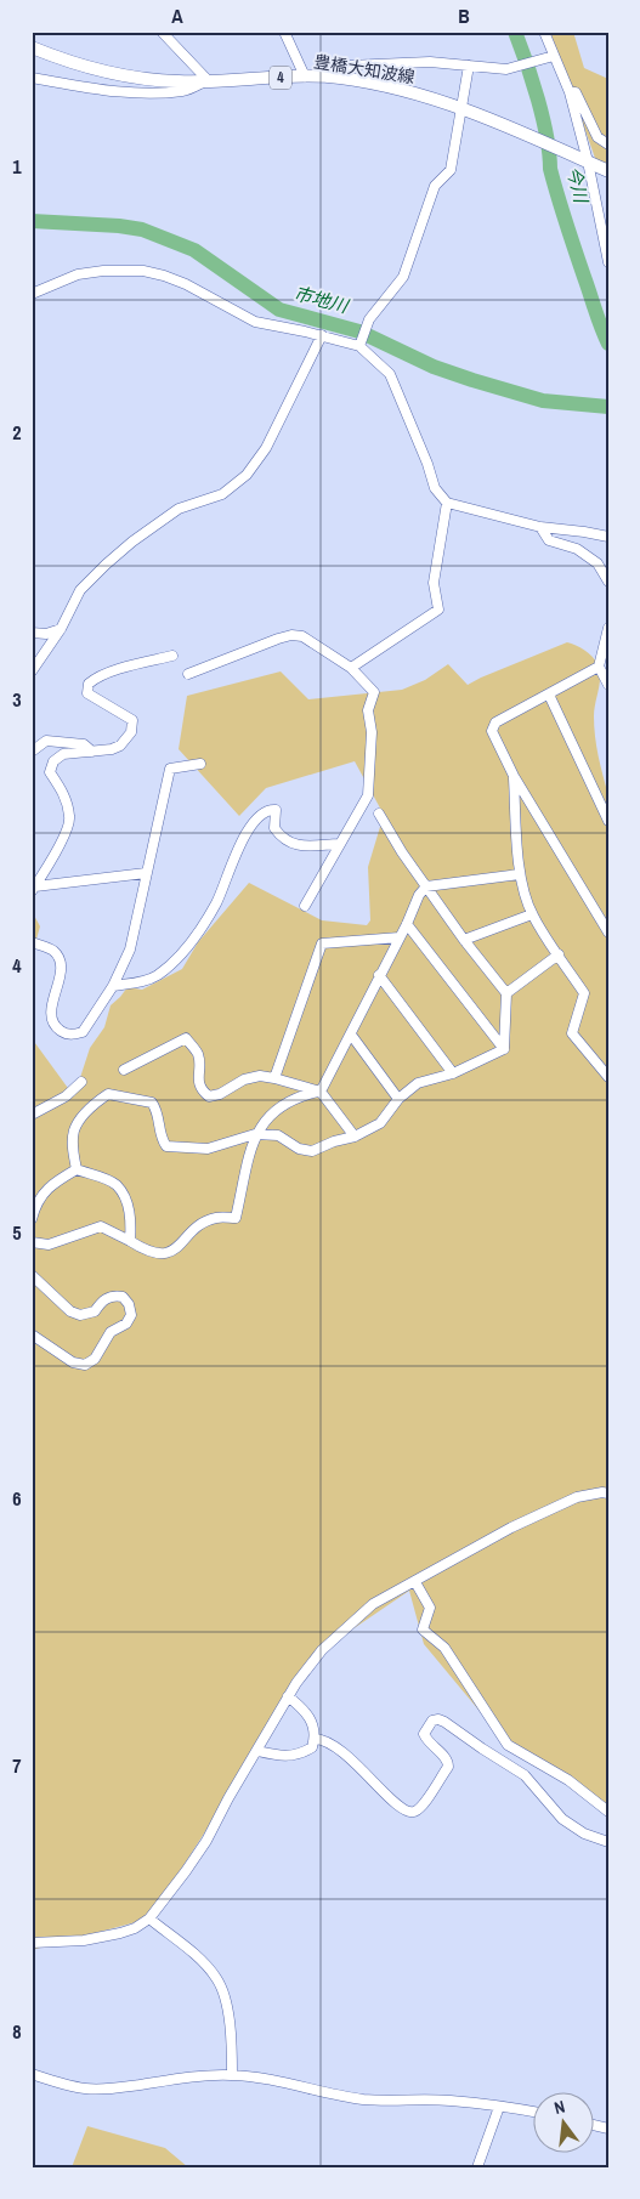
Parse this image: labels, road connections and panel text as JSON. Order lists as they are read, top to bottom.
{
  "streets": {
    "main road": ["豊橋大知波線", "4"]
  },
  "water": ["今川", "市地川"],
  "north": "top",
  "grid": {
    "columns": ["A", "B"],
    "rows": [
      "1",
      "2",
      "3",
      "4",
      "5",
      "6",
      "7",
      "8"
    ]
  }
}
